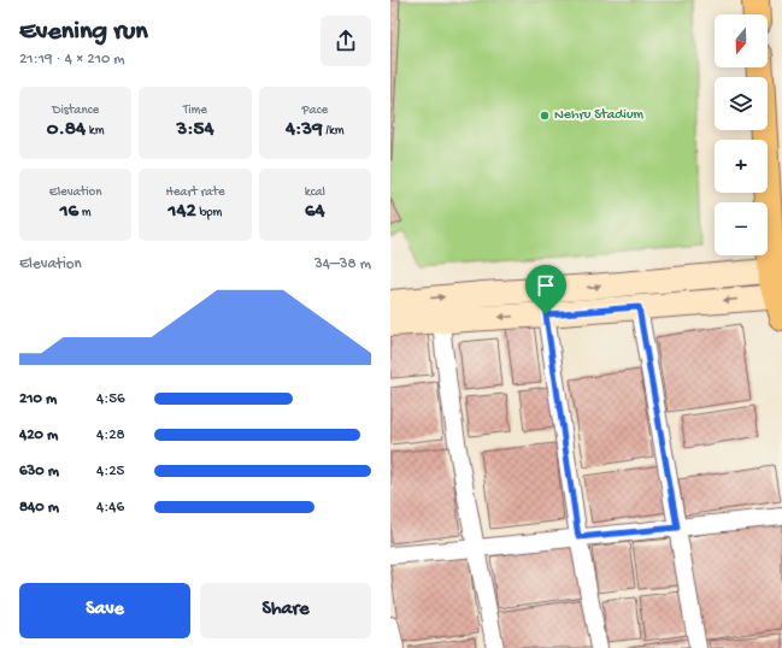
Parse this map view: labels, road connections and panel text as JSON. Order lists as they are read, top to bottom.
{
  "places": ["Nehru Stadium"],
  "north": "bottom",
  "page": {
    "heading": ["Evening run", "21:19 · 4 × 210 m"],
    "map_buttons": ["+", "−"],
    "stats": [
      ["Distance", "0.84 km"],
      ["Time", "3:54"],
      ["Pace", "4:39 /km"],
      ["Elevation", "16 m"],
      ["Heart rate", "142 bpm"],
      ["kcal", "64"]
    ],
    "chart": ["Elevation", "34–38 m"],
    "list": [
      {
        "name": "210 m",
        "note": "4:56"
      },
      {
        "name": "420 m",
        "note": "4:28"
      },
      {
        "name": "630 m",
        "note": "4:25"
      },
      {
        "name": "840 m",
        "note": "4:46"
      }
    ],
    "buttons": ["Save", "Share"]
  }
}
